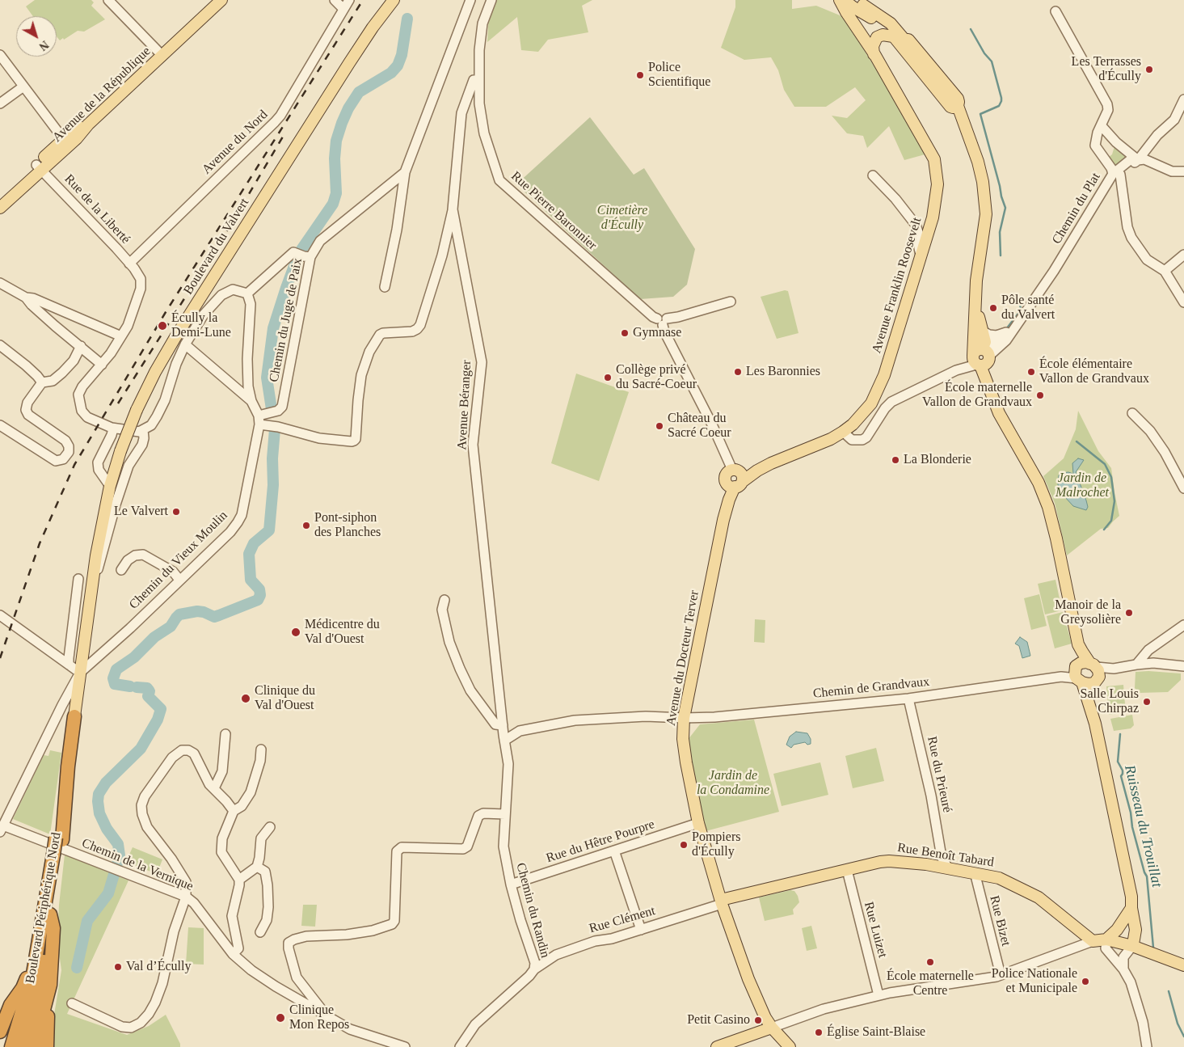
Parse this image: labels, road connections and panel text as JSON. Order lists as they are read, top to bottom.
{
  "streets": {
    "highway": ["Boulevard Périphérique Nord"],
    "main road": [
      "Avenue de la République",
      "Boulevard du Valvert",
      "Avenue Franklin Roosevelt",
      "Avenue du Docteur Terver",
      "Rue Benoît Tabard"
    ],
    "street": [
      "Avenue du Nord",
      "Chemin du Plat",
      "Rue de la Liberté",
      "Rue Pierre Baronnier",
      "Chemin du Juge de Paix",
      "Avenue Béranger",
      "Chemin du Vieux Moulin",
      "Chemin de Grandvaux",
      "Rue du Prieuré",
      "Rue du Hêtre Pourpre",
      "Chemin de la Vernique",
      "Chemin du Randin",
      "Rue Clément",
      "Rue Bizet",
      "Rue Luizet"
    ]
  },
  "crossings": [
    ["Avenue de la République", "Rue de la Liberté"],
    ["Avenue du Nord", "Rue de la Liberté"],
    ["Chemin du Plat", "Avenue Franklin Roosevelt"],
    ["Rue Pierre Baronnier", "Avenue Franklin Roosevelt"],
    ["Rue Pierre Baronnier", "Avenue Béranger"],
    ["Rue Pierre Baronnier", "Avenue du Docteur Terver"],
    ["Boulevard du Valvert", "Chemin du Vieux Moulin"],
    ["Boulevard du Valvert", "Boulevard Périphérique Nord"],
    ["Avenue Franklin Roosevelt", "Avenue du Docteur Terver"],
    ["Chemin du Juge de Paix", "Chemin du Vieux Moulin"],
    ["Avenue Béranger", "Chemin du Randin"],
    ["Chemin du Vieux Moulin", "Boulevard Périphérique Nord"],
    ["Avenue du Docteur Terver", "Chemin de Grandvaux"],
    ["Avenue du Docteur Terver", "Rue du Hêtre Pourpre"],
    ["Avenue du Docteur Terver", "Rue Benoît Tabard"],
    ["Avenue du Docteur Terver", "Rue Clément"],
    ["Chemin de Grandvaux", "Rue du Prieuré"],
    ["Rue du Prieuré", "Rue Benoît Tabard"],
    ["Rue du Hêtre Pourpre", "Chemin du Randin"],
    ["Rue Benoît Tabard", "Rue Clément"],
    ["Rue Benoît Tabard", "Rue Bizet"],
    ["Rue Benoît Tabard", "Rue Luizet"],
    ["Chemin de la Vernique", "Boulevard Périphérique Nord"],
    ["Chemin du Randin", "Rue Clément"]
  ],
  "water": ["Ruisseau du Trouillat"],
  "parks": ["Cimetière d'Écully", "Jardin de Malrochet", "Jardin de la Condamine"],
  "places": [
    "Les Terrasses d'Écully",
    "Police Scientifique",
    "Pôle santé du Valvert",
    "Écully la Demi-Lune",
    "Gymnase",
    "Les Baronnies",
    "École élémentaire Vallon de Grandvaux",
    "Collège privé du Sacré-Coeur",
    "École maternelle Vallon de Grandvaux",
    "Château du Sacré Coeur",
    "La Blonderie",
    "Le Valvert",
    "Pont-siphon des Planches",
    "Manoir de la Greysolière",
    "Médicentre du Val d'Ouest",
    "Clinique du Val d'Ouest",
    "Salle Louis Chirpaz",
    "Pompiers d'Écully",
    "École maternelle Centre",
    "Val d’Écully",
    "Police Nationale et Municipale",
    "Clinique Mon Repos",
    "Petit Casino",
    "Église Saint-Blaise"
  ],
  "north": "bottom right"
}
